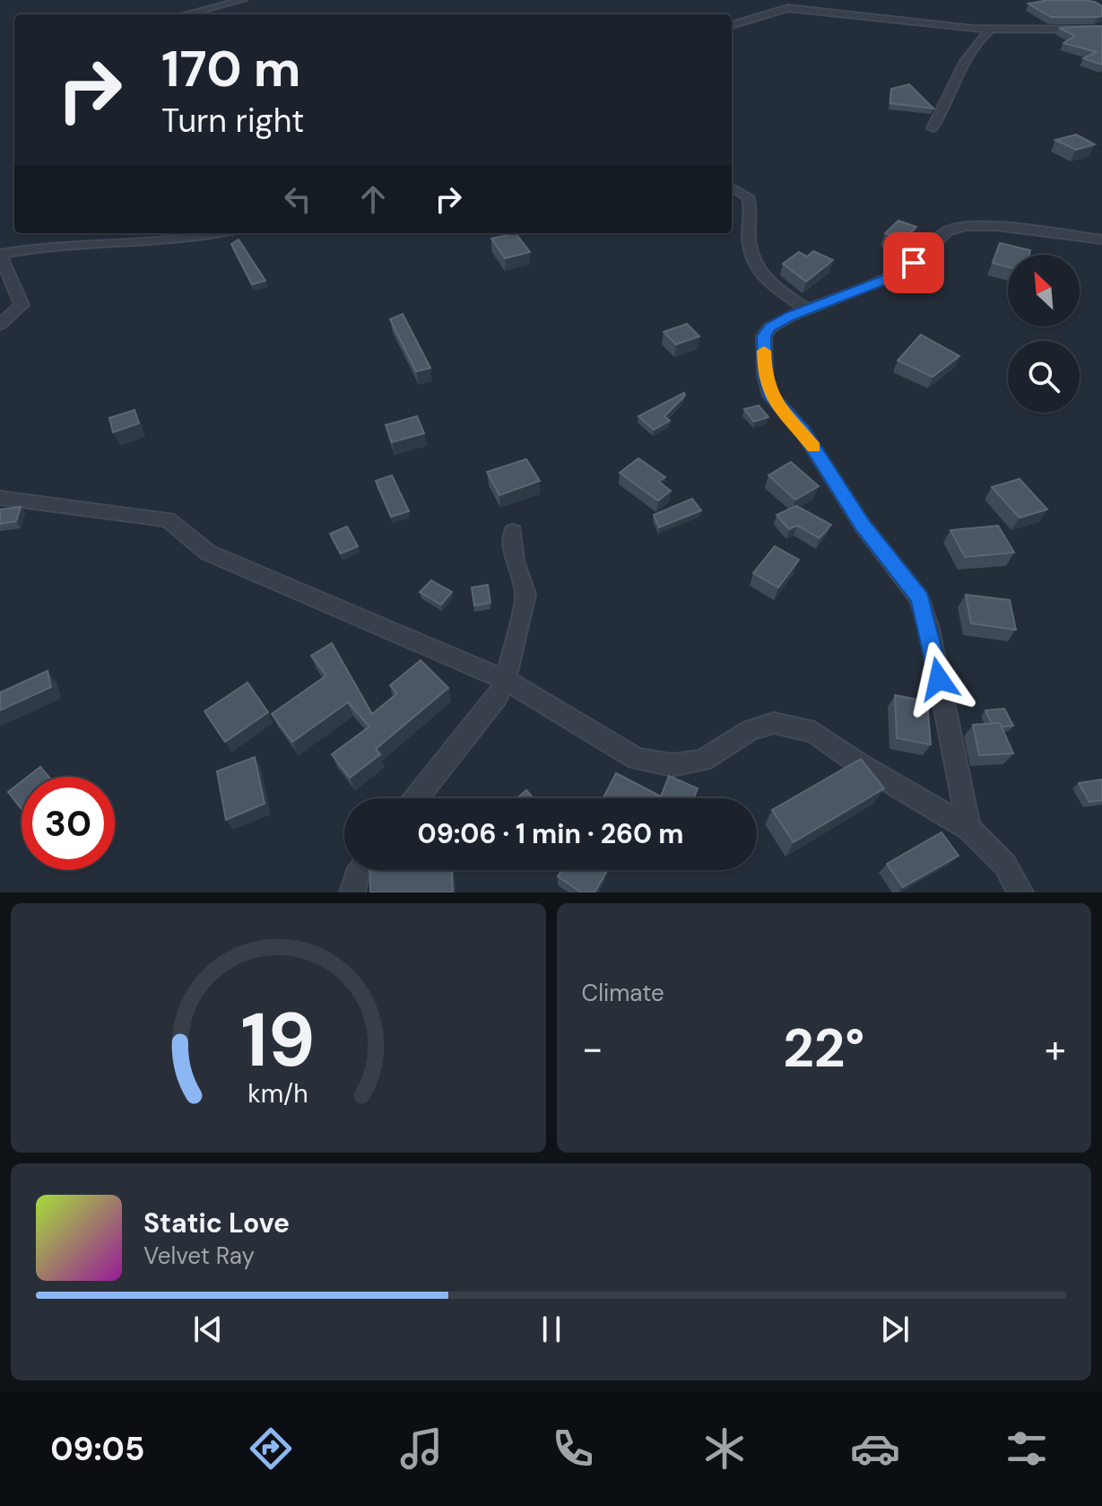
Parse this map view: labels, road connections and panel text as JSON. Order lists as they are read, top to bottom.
{
  "north": "top left",
  "page": {
    "turn": ["170 m", "Turn right"],
    "limit": "30",
    "trip": "09:06 · 1 min · 260 m",
    "tile": "Climate",
    "heat": ["−", "22°", "+"],
    "song": ["Static Love", "Velvet Ray"],
    "tabs": "09:05",
    "gauge": ["19", "km/h"]
  }
}
